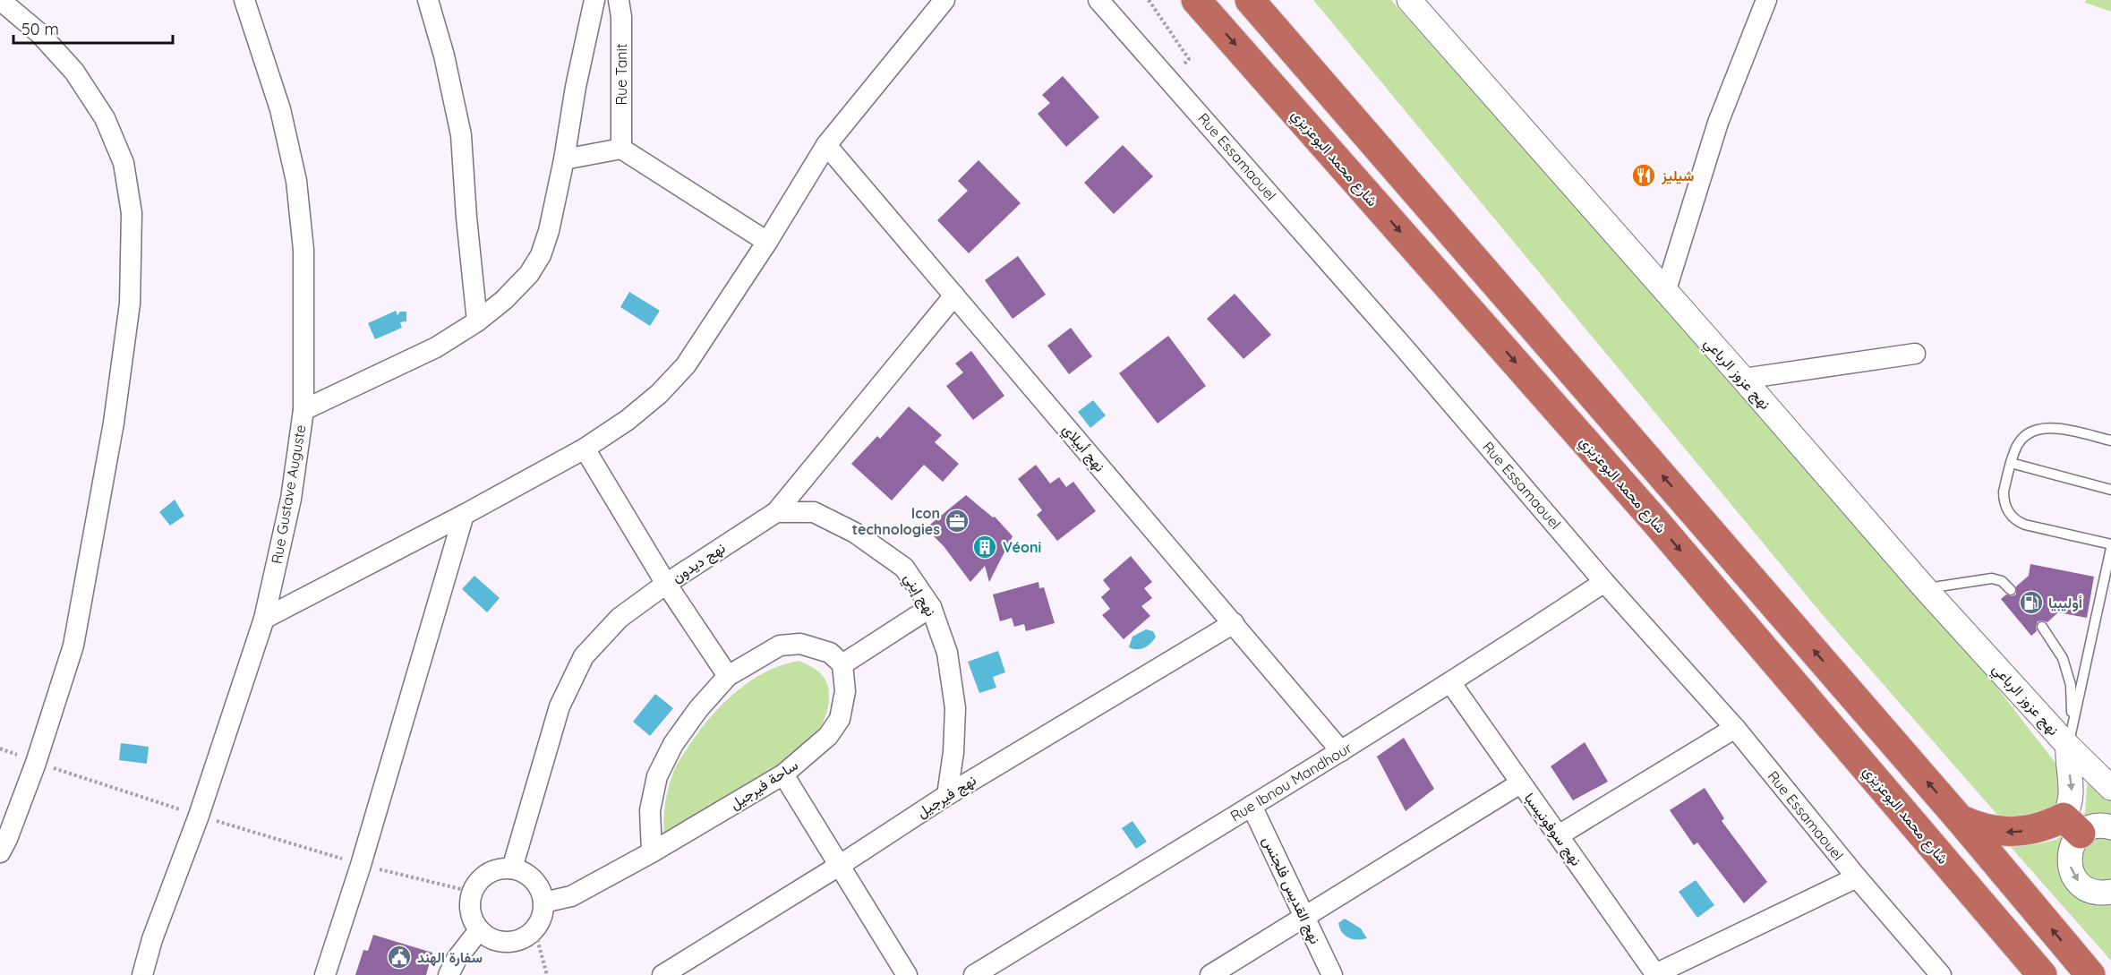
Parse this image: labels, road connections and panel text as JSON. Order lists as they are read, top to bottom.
{
  "streets": {
    "highway": ["شارع محمد البوعزيزي"],
    "street": [
      "Rue Tanit",
      "Rue Essamaouel",
      "نهج عزوز الرباعي",
      "نهج أبيلاي",
      "Rue Gustave Auguste",
      "نهج ديدون",
      "نهج إيني",
      "Rue Ibnou Mandhour",
      "ساحة فيرجيل",
      "نهج فيرجيل",
      "نهج سوفونيسبا",
      "نهج القديس فلجنس"
    ]
  },
  "crossings": [
    ["Rue Essamaouel", "Rue Ibnou Mandhour"],
    ["نهج أبيلاي", "نهج ديدون"],
    ["نهج أبيلاي", "Rue Ibnou Mandhour"],
    ["نهج أبيلاي", "نهج فيرجيل"],
    ["نهج ديدون", "نهج إيني"],
    ["نهج ديدون", "ساحة فيرجيل"],
    ["نهج إيني", "نهج فيرجيل"],
    ["Rue Ibnou Mandhour", "نهج سوفونيسبا"],
    ["Rue Ibnou Mandhour", "نهج القديس فلجنس"]
  ],
  "places": {
    "restaurant": ["شيليز"],
    "office": ["Icon technologies"],
    "building": ["Véoni"],
    "fuel station": ["أوليبيا"],
    "public building": ["سفارة الهند"]
  },
  "scale_bar": "50 m"
}
